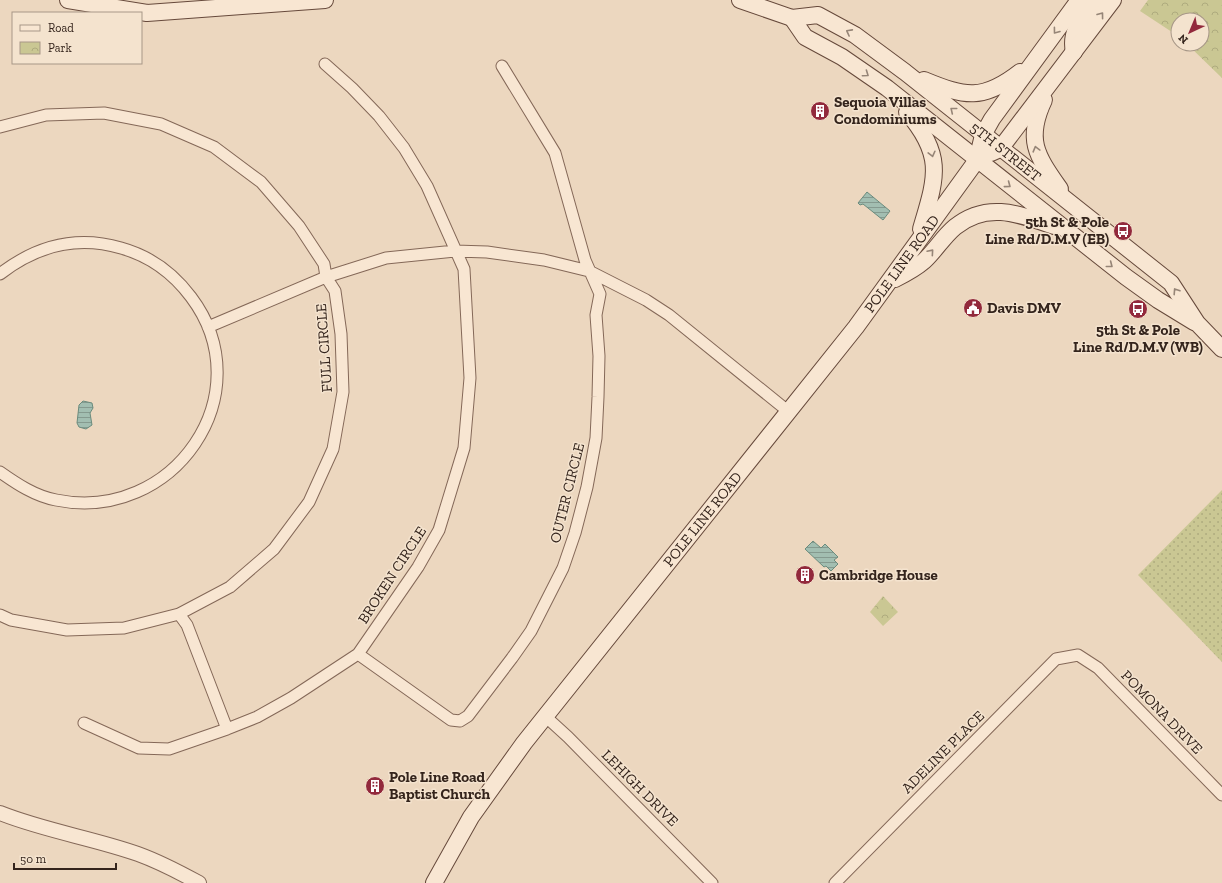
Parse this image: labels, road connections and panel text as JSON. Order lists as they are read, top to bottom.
{
  "streets": {
    "main road": ["5TH STREET", "POLE LINE ROAD"],
    "street": [
      "FULL CIRCLE",
      "OUTER CIRCLE",
      "BROKEN CIRCLE",
      "POMONA DRIVE",
      "ADELINE PLACE",
      "LEHIGH DRIVE"
    ]
  },
  "crossings": [
    ["5TH STREET", "POLE LINE ROAD"],
    ["POLE LINE ROAD", "LEHIGH DRIVE"],
    ["OUTER CIRCLE", "BROKEN CIRCLE"],
    ["POMONA DRIVE", "ADELINE PLACE"]
  ],
  "places": {
    "building": ["Sequoia Villas Condominiums", "Cambridge House", "Pole Line Road Baptist Church"],
    "bus stop": ["5th St & Pole Line Rd/D.M.V (EB)", "5th St & Pole Line Rd/D.M.V (WB)"],
    "public building": ["Davis DMV"]
  },
  "legend": ["Road", "Park"],
  "scale_bar": "50 m",
  "north": "bottom left"
}
